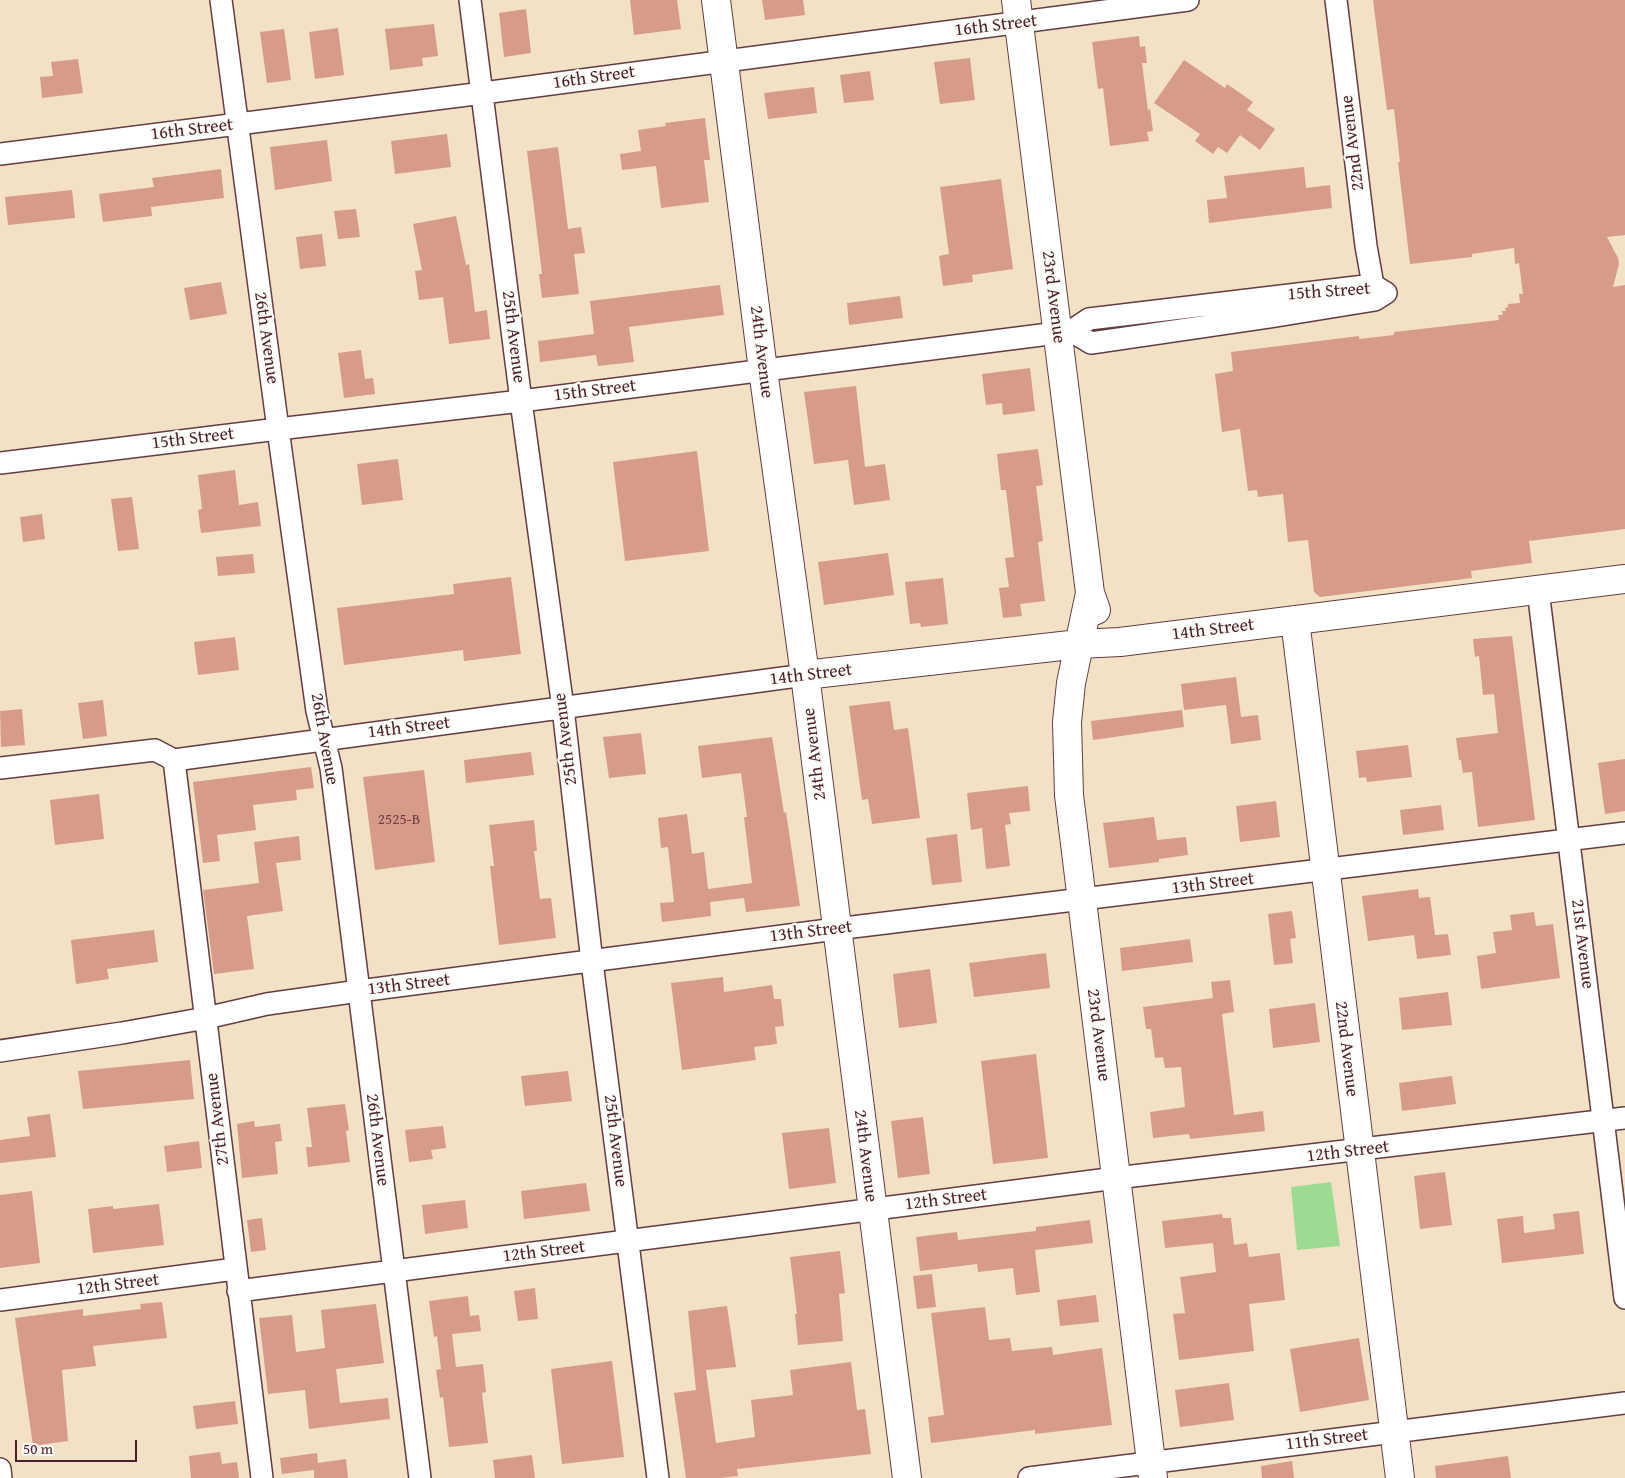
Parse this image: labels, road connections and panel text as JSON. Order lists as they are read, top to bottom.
{
  "streets": {
    "main road": [
      "22nd Avenue",
      "23rd Avenue",
      "24th Avenue",
      "14th Street"
    ],
    "street": [
      "16th Street",
      "15th Street",
      "25th Avenue",
      "26th Avenue",
      "13th Street",
      "21st Avenue",
      "27th Avenue",
      "12th Street",
      "11th Street"
    ]
  },
  "crossings": [
    ["16th Street", "23rd Avenue"],
    ["16th Street", "25th Avenue"],
    ["16th Street", "26th Avenue"],
    ["16th Street", "24th Avenue"],
    ["22nd Avenue", "15th Street"],
    ["22nd Avenue", "14th Street"],
    ["22nd Avenue", "13th Street"],
    ["22nd Avenue", "12th Street"],
    ["22nd Avenue", "11th Street"],
    ["15th Street", "23rd Avenue"],
    ["15th Street", "25th Avenue"],
    ["15th Street", "26th Avenue"],
    ["15th Street", "24th Avenue"],
    ["23rd Avenue", "14th Street"],
    ["23rd Avenue", "13th Street"],
    ["23rd Avenue", "12th Street"],
    ["23rd Avenue", "11th Street"],
    ["25th Avenue", "14th Street"],
    ["25th Avenue", "13th Street"],
    ["25th Avenue", "12th Street"],
    ["26th Avenue", "14th Street"],
    ["26th Avenue", "13th Street"],
    ["26th Avenue", "12th Street"],
    ["24th Avenue", "14th Street"],
    ["24th Avenue", "13th Street"],
    ["24th Avenue", "12th Street"],
    ["14th Street", "21st Avenue"],
    ["14th Street", "27th Avenue"],
    ["13th Street", "21st Avenue"],
    ["13th Street", "27th Avenue"],
    ["21st Avenue", "12th Street"],
    ["27th Avenue", "12th Street"]
  ],
  "house_numbers": ["2525-B"],
  "scale_bar": "50 m"
}
